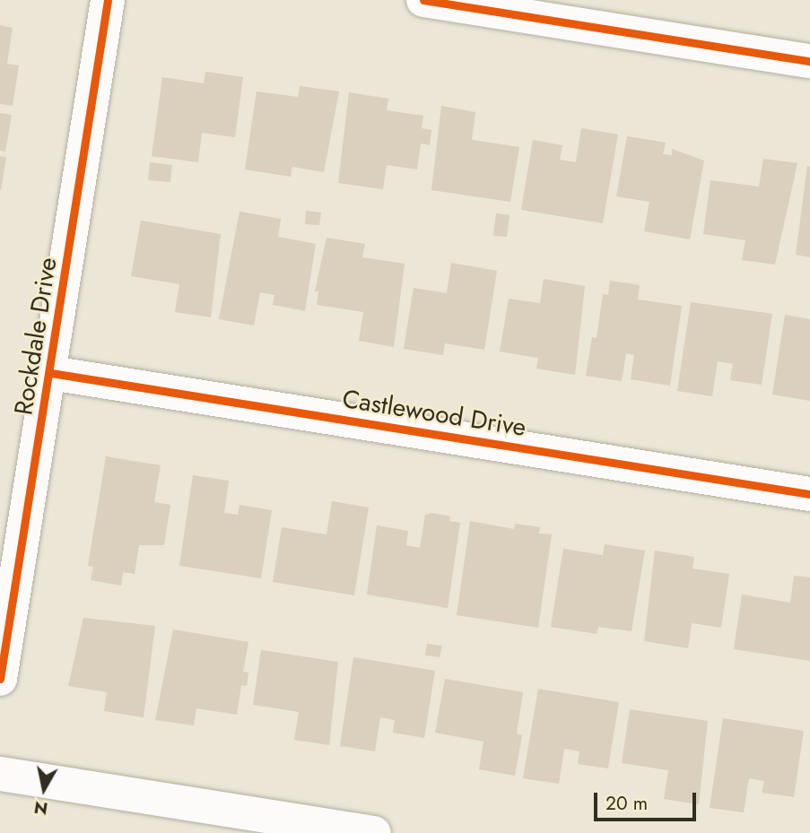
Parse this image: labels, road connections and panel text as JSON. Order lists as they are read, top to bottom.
{
  "streets": {
    "street": ["Rockdale Drive", "Castlewood Drive"]
  },
  "crossings": [
    ["Rockdale Drive", "Castlewood Drive"]
  ],
  "scale_bar": "20 m",
  "north": "bottom"
}
